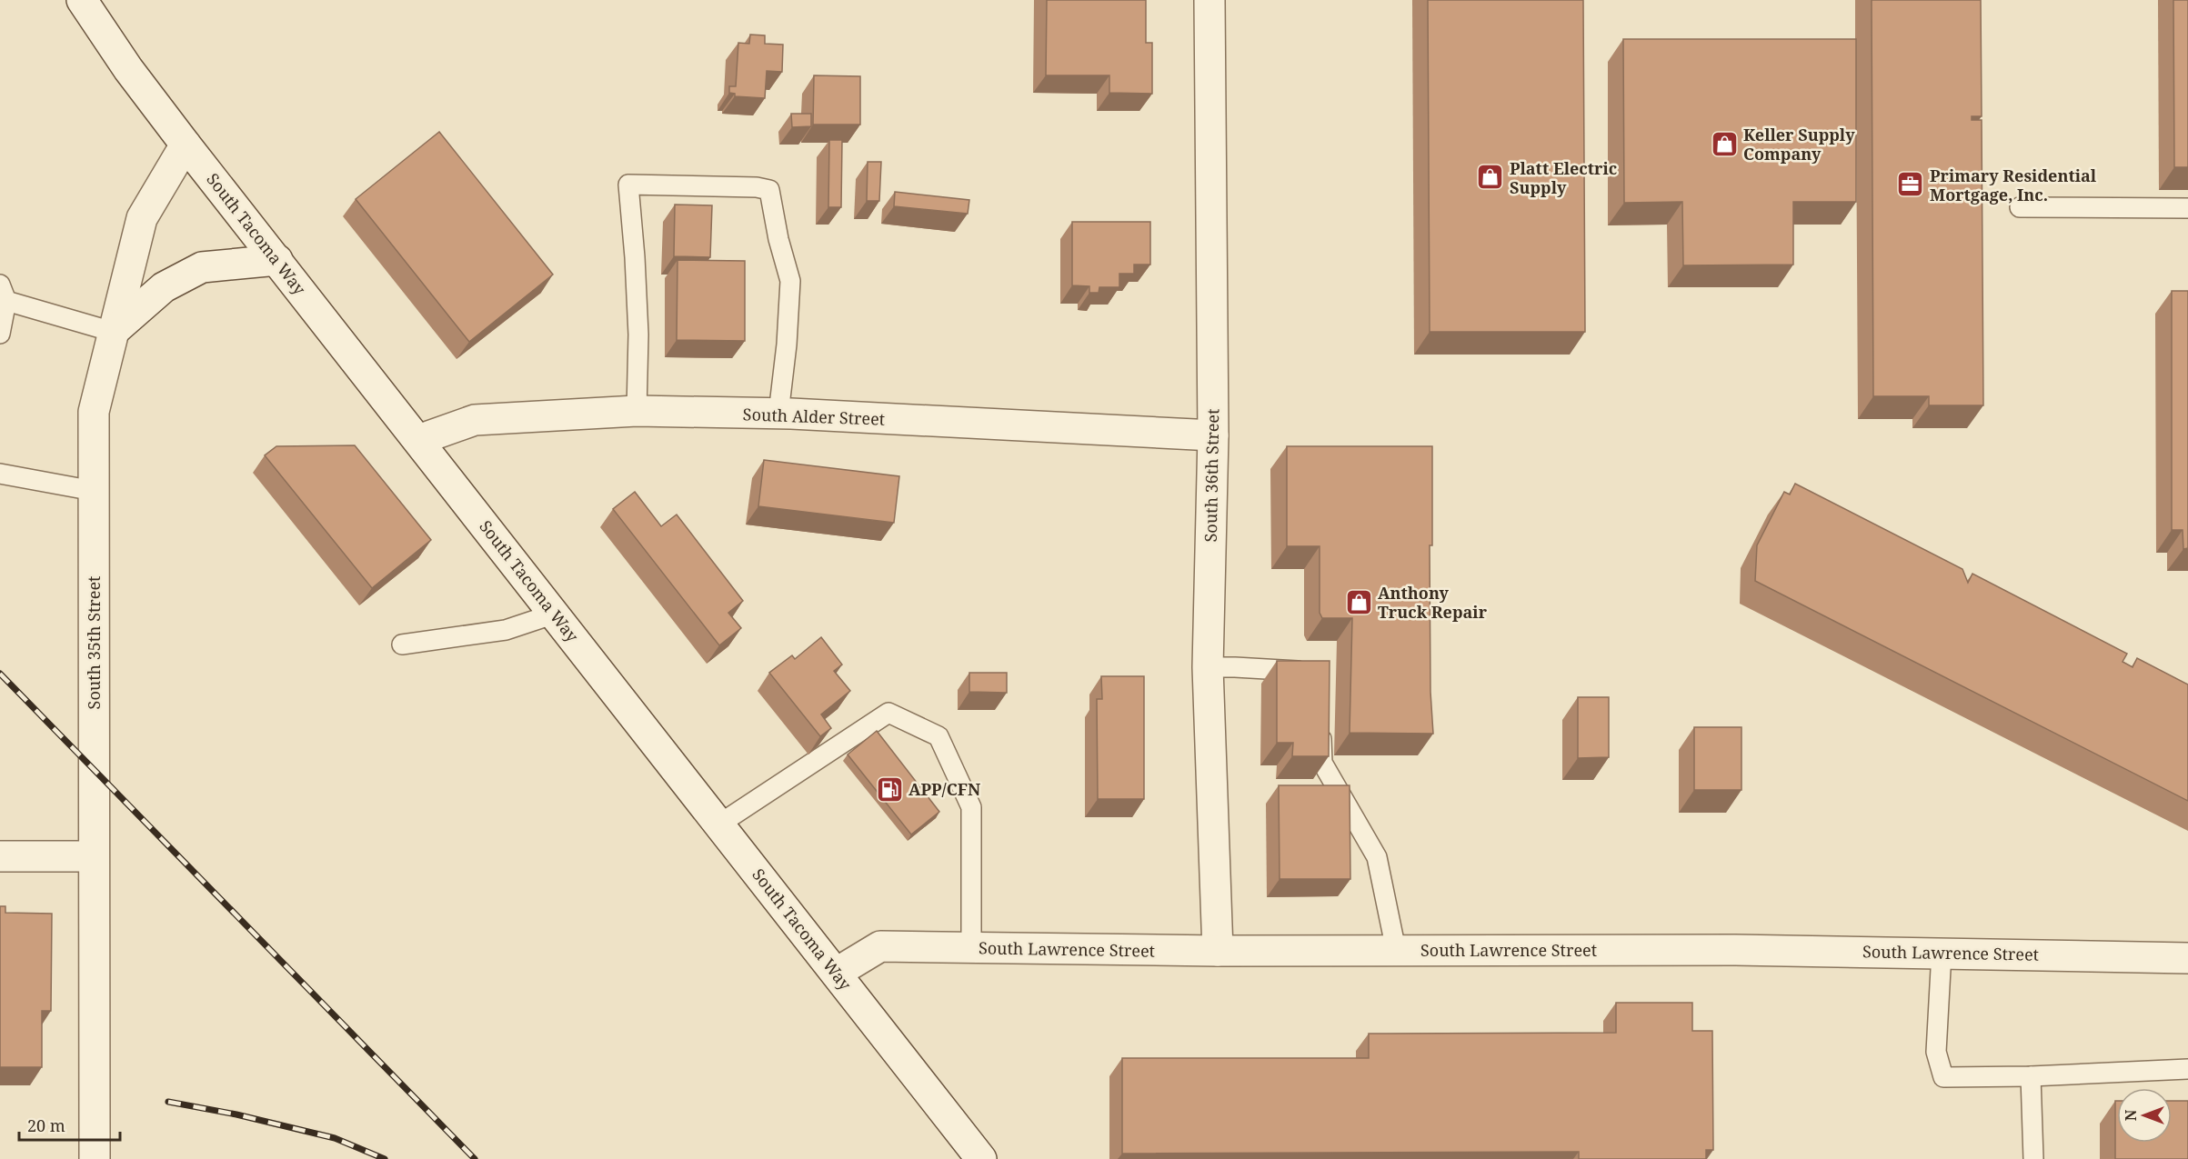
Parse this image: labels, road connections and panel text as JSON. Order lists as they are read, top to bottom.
{
  "streets": {
    "street": [
      "South Tacoma Way",
      "South Alder Street",
      "South 36th Street",
      "South 35th Street",
      "South Lawrence Street"
    ]
  },
  "crossings": [
    ["South Tacoma Way", "South Alder Street"],
    ["South Tacoma Way", "South 35th Street"],
    ["South Tacoma Way", "South Lawrence Street"],
    ["South Alder Street", "South 36th Street"],
    ["South 36th Street", "South Lawrence Street"]
  ],
  "places": {
    "shop": ["Keller Supply Company", "Platt Electric Supply", "Anthony Truck Repair"],
    "office": ["Primary Residential Mortgage, Inc."],
    "fuel station": ["APP/CFN"]
  },
  "scale_bar": "20 m",
  "north": "left"
}
